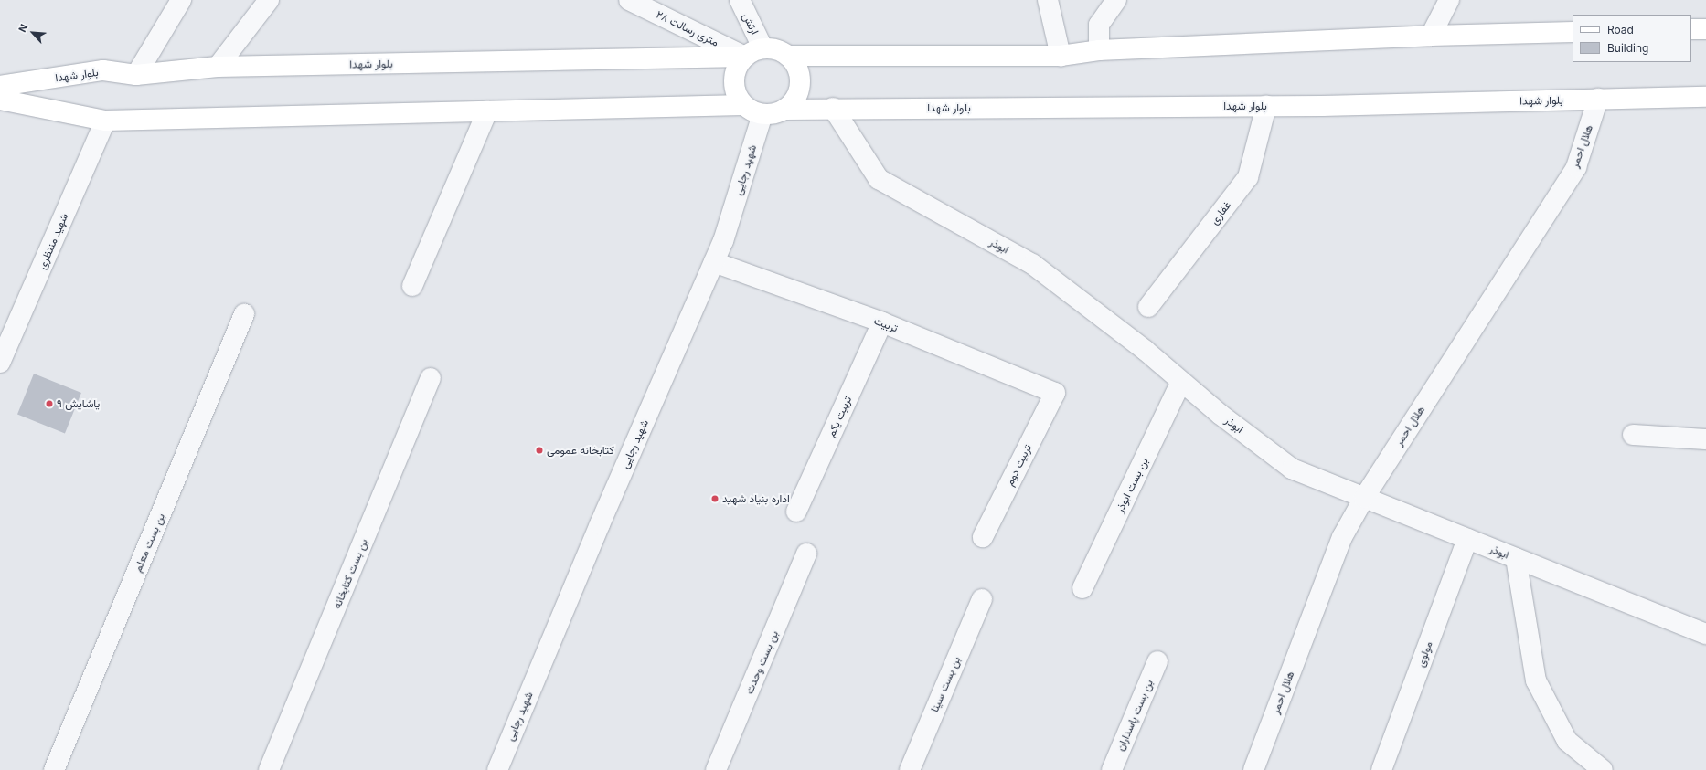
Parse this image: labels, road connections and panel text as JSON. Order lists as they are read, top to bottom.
{
  "streets": {
    "main road": ["بلوار شهدا"],
    "street": [
      "ارتش",
      "۲۸ متری رسالت",
      "هلال احمر",
      "شهید رجایی",
      "غفاری",
      "شهید منتظری",
      "ابوذر",
      "تربیت",
      "تربیت یکم",
      "تربیت دوم",
      "بن بست ابوذر",
      "بن بست معلم",
      "بن بست کتابخانه",
      "مولوی",
      "بن بست وحدت",
      "بن بست سینا",
      "بن بست پاسداران"
    ]
  },
  "crossings": [
    ["ارتش", "۲۸ متری رسالت"],
    ["ارتش", "بلوار شهدا"],
    ["ارتش", "شهید رجایی"],
    ["۲۸ متری رسالت", "بلوار شهدا"],
    ["۲۸ متری رسالت", "شهید رجایی"],
    ["بلوار شهدا", "هلال احمر"],
    ["بلوار شهدا", "شهید رجایی"],
    ["بلوار شهدا", "غفاری"],
    ["بلوار شهدا", "ابوذر"],
    ["هلال احمر", "ابوذر"],
    ["شهید رجایی", "تربیت"],
    ["ابوذر", "بن بست ابوذر"],
    ["ابوذر", "مولوی"],
    ["تربیت", "تربیت یکم"],
    ["تربیت", "تربیت دوم"]
  ],
  "places": ["یاشایش ۹", "کتابخانه عمومی", "اداره بنیاد شهید"],
  "legend": ["Road", "Building"],
  "north": "top left"
}
